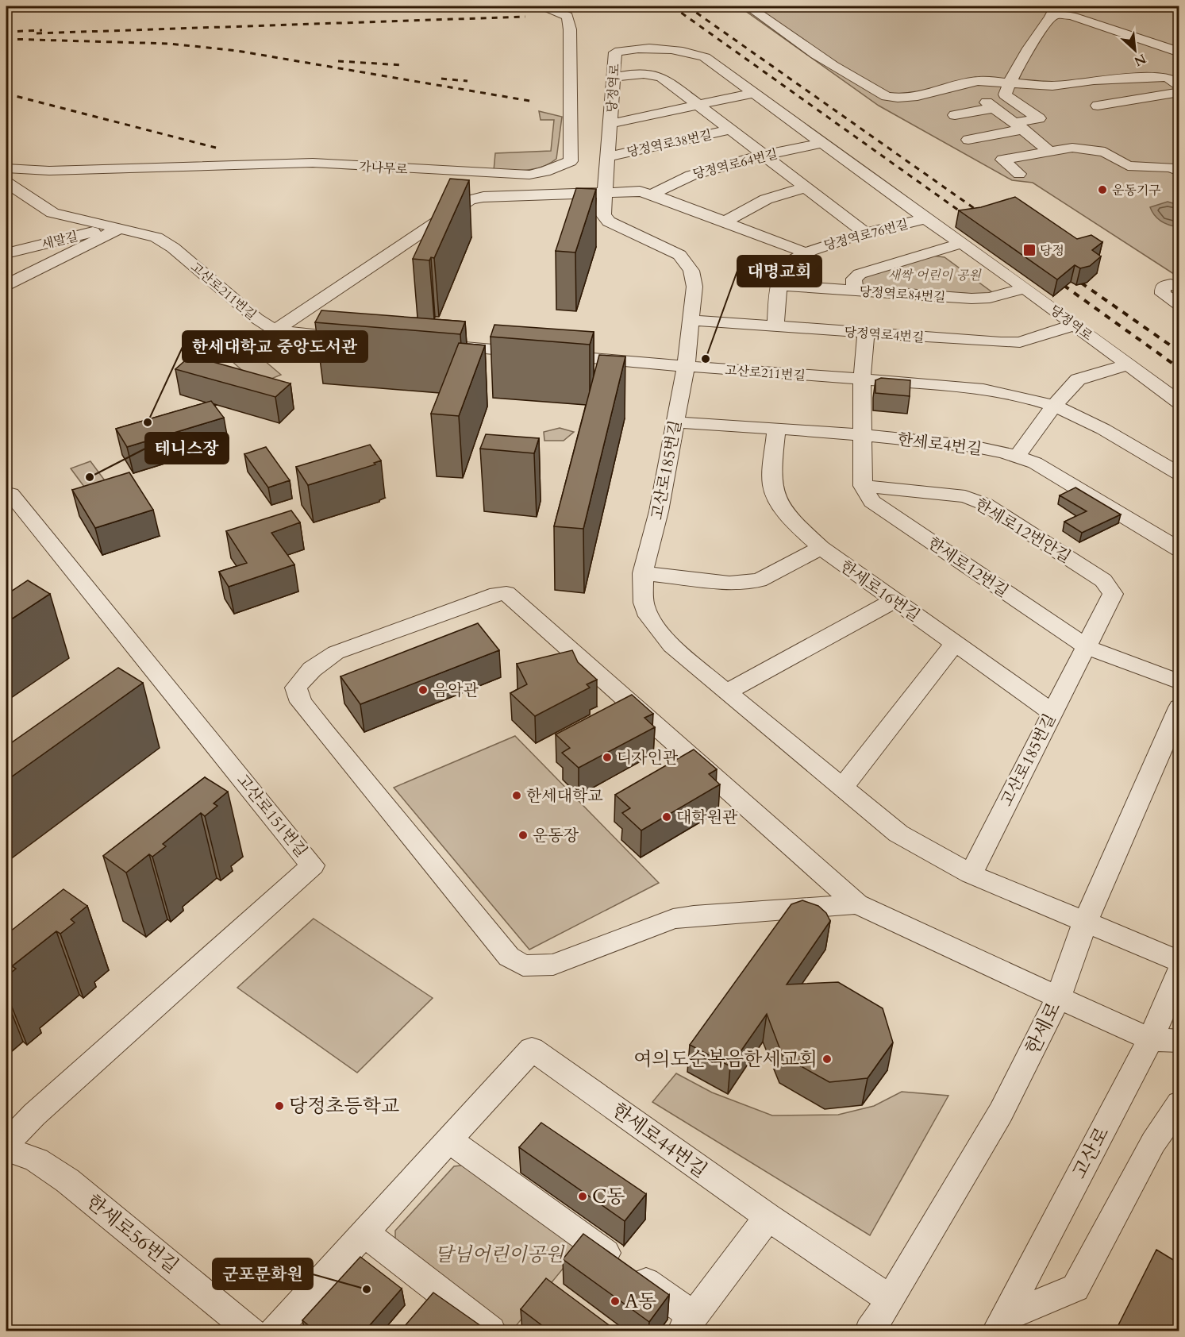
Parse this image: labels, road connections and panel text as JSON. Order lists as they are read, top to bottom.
{
  "streets": {
    "street": [
      "당정역로",
      "당정역로38번길",
      "당정역로64번길",
      "가나무로",
      "당정역로76번길",
      "새말길",
      "고산로211번길",
      "당정역로84번길",
      "당정역로4번길",
      "한세로4번길",
      "고산로185번길",
      "한세로12번안길",
      "한세로12번길",
      "한세로16번길",
      "고산로151번길",
      "한세로",
      "한세로44번길",
      "고산로",
      "한세로56번길"
    ]
  },
  "crossings": [
    ["당정역로", "당정역로38번길"],
    ["당정역로", "당정역로64번길"],
    ["당정역로", "당정역로76번길"],
    ["당정역로", "고산로211번길"],
    ["당정역로", "당정역로84번길"],
    ["당정역로", "당정역로4번길"],
    ["당정역로", "고산로185번길"],
    ["당정역로38번길", "당정역로64번길"],
    ["당정역로38번길", "당정역로76번길"],
    ["당정역로76번길", "당정역로84번길"],
    ["당정역로76번길", "당정역로4번길"],
    ["새말길", "고산로211번길"],
    ["고산로211번길", "고산로185번길"],
    ["한세로4번길", "고산로185번길"],
    ["한세로4번길", "한세로16번길"],
    ["고산로185번길", "한세로12번안길"],
    ["고산로185번길", "한세로12번길"],
    ["고산로185번길", "한세로16번길"],
    ["고산로185번길", "한세로"],
    ["한세로12번안길", "한세로12번길"],
    ["한세로", "한세로44번길"]
  ],
  "parks": ["새싹 어린이 공원", "달님어린이공원"],
  "places": {
    "other": [
      "운동기구",
      "대명교회",
      "한세대학교 중앙도서관",
      "테니스장",
      "음악관",
      "디자인관",
      "한세대학교",
      "대학원관",
      "운동장",
      "여의도순복음한세교회",
      "당정초등학교",
      "C동",
      "군포문화원",
      "A동"
    ],
    "transit": ["당정"]
  },
  "north": "bottom right"
}
